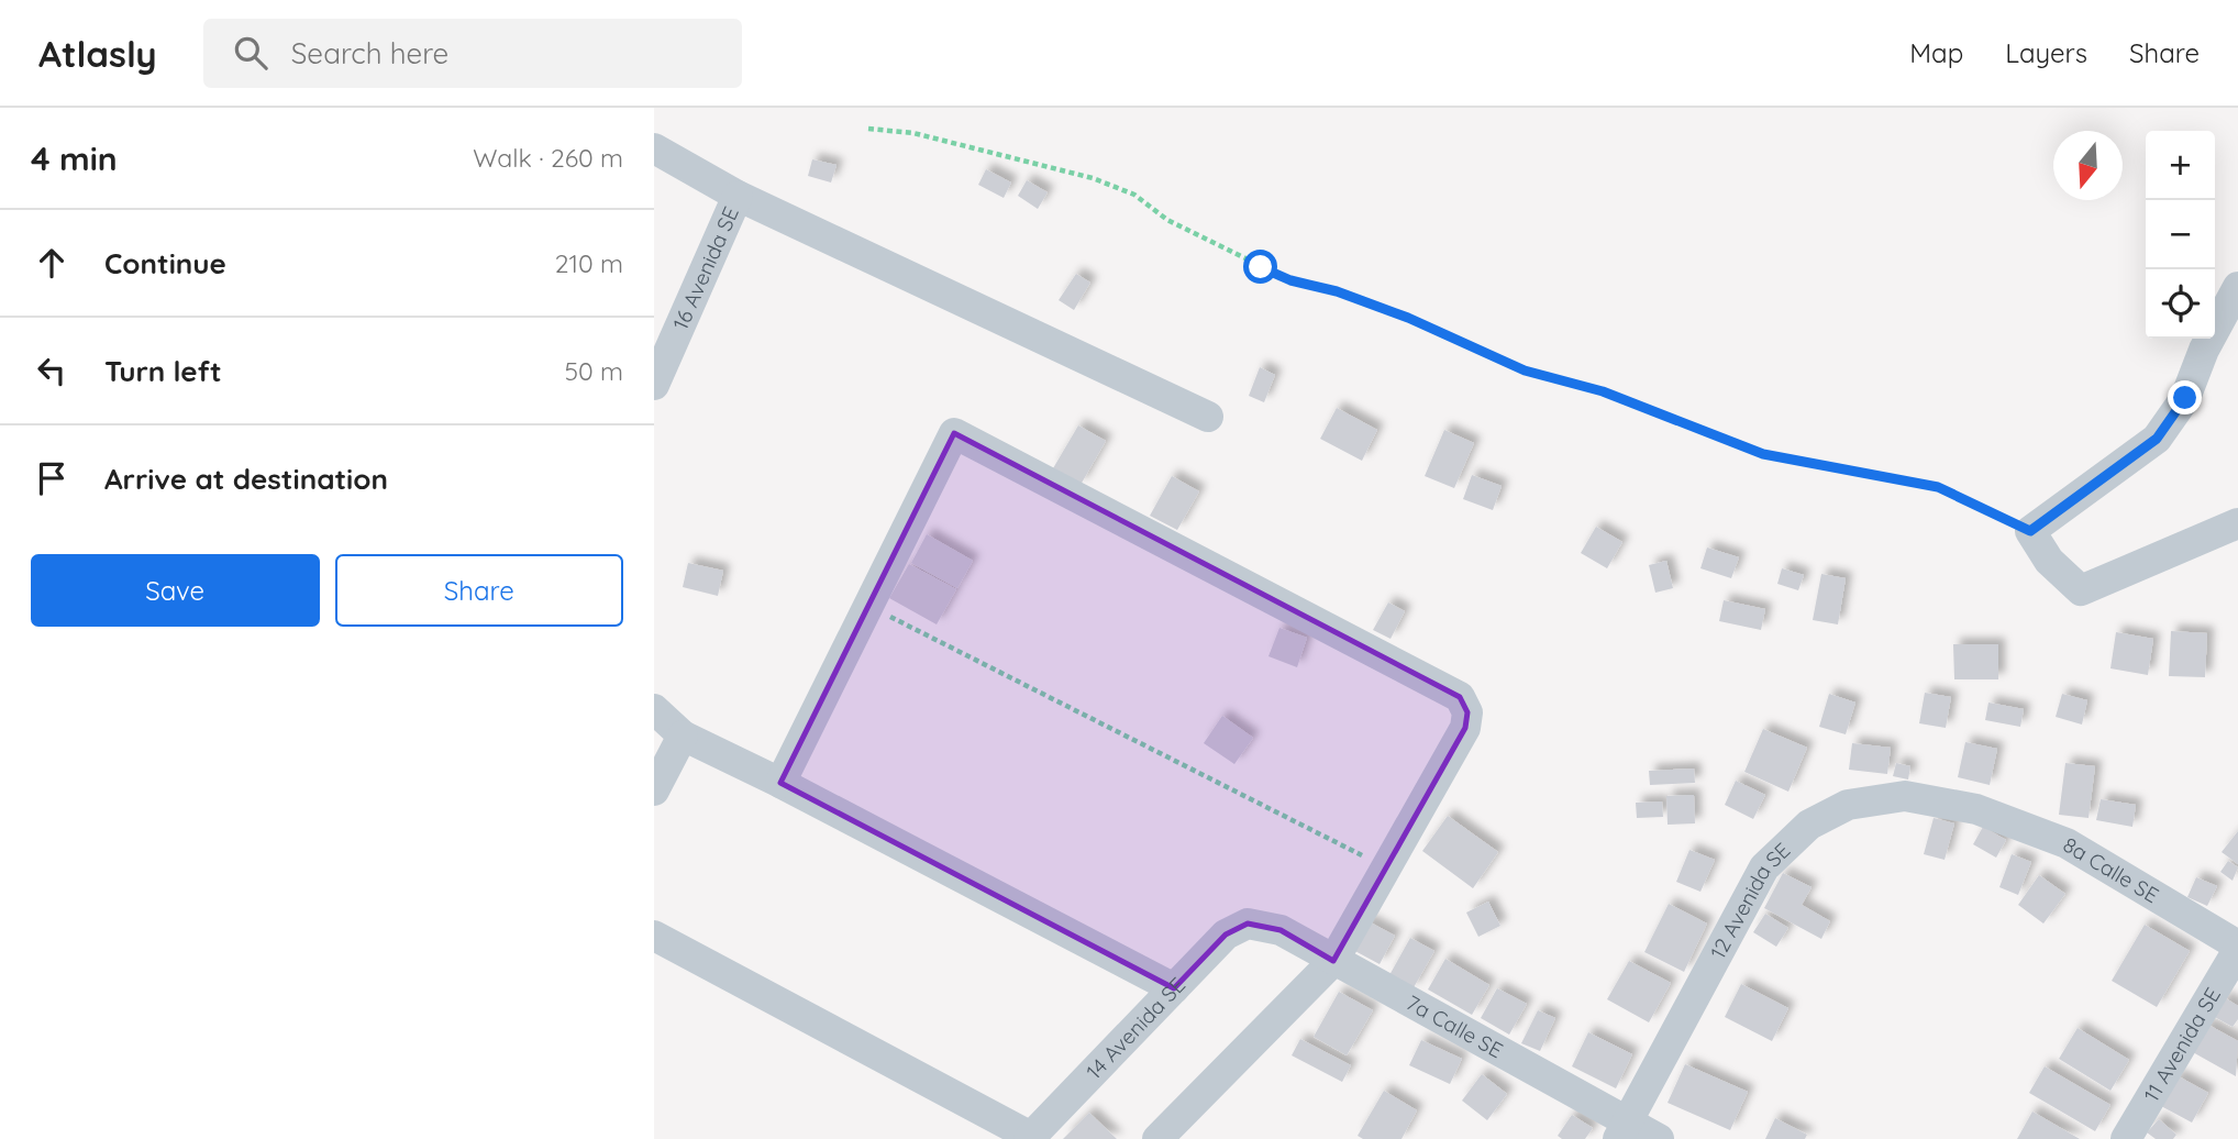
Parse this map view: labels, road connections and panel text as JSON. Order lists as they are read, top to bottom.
{
  "streets": {
    "street": [
      "16 Avenida SE",
      "8a Calle SE",
      "12 Avenida SE",
      "7a Calle SE",
      "14 Avenida SE",
      "11 Avenida SE"
    ]
  },
  "crossings": [
    ["8a Calle SE", "12 Avenida SE"],
    ["8a Calle SE", "11 Avenida SE"],
    ["12 Avenida SE", "7a Calle SE"],
    ["7a Calle SE", "14 Avenida SE"]
  ],
  "north": "bottom",
  "page": {
    "header": "Atlasly",
    "search": "Search here",
    "nav": ["Map", "Layers", "Share"],
    "heading": ["4 min", "Walk · 260 m"],
    "map_buttons": ["+", "−"],
    "list": [
      ["Continue", "210 m"],
      ["Turn left", "50 m"],
      "Arrive at destination"
    ],
    "buttons": ["Save", "Share"]
  }
}
